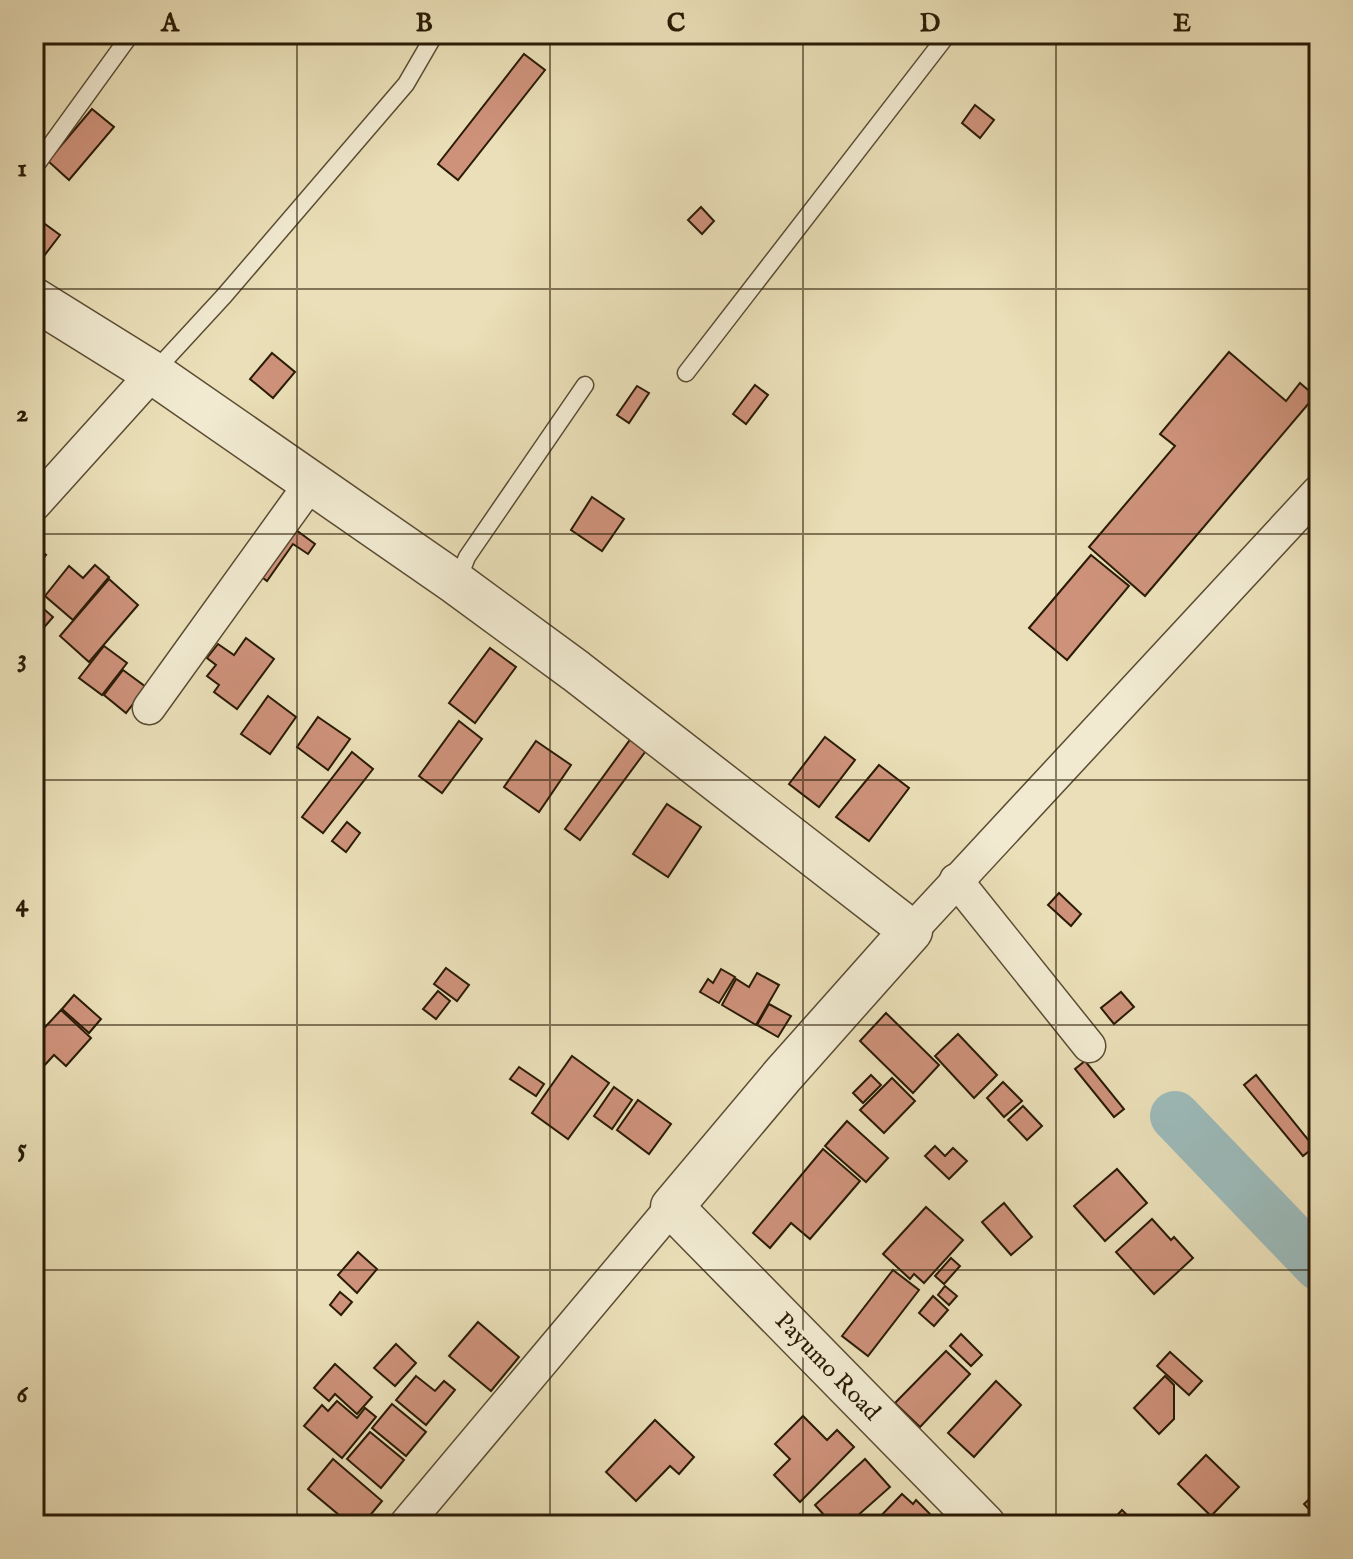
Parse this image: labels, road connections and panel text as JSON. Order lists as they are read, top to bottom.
{
  "streets": {
    "street": ["Payumo Road"]
  },
  "grid": {
    "columns": [
      "A",
      "B",
      "C",
      "D",
      "E"
    ],
    "rows": [
      "1",
      "2",
      "3",
      "4",
      "5",
      "6"
    ]
  }
}
